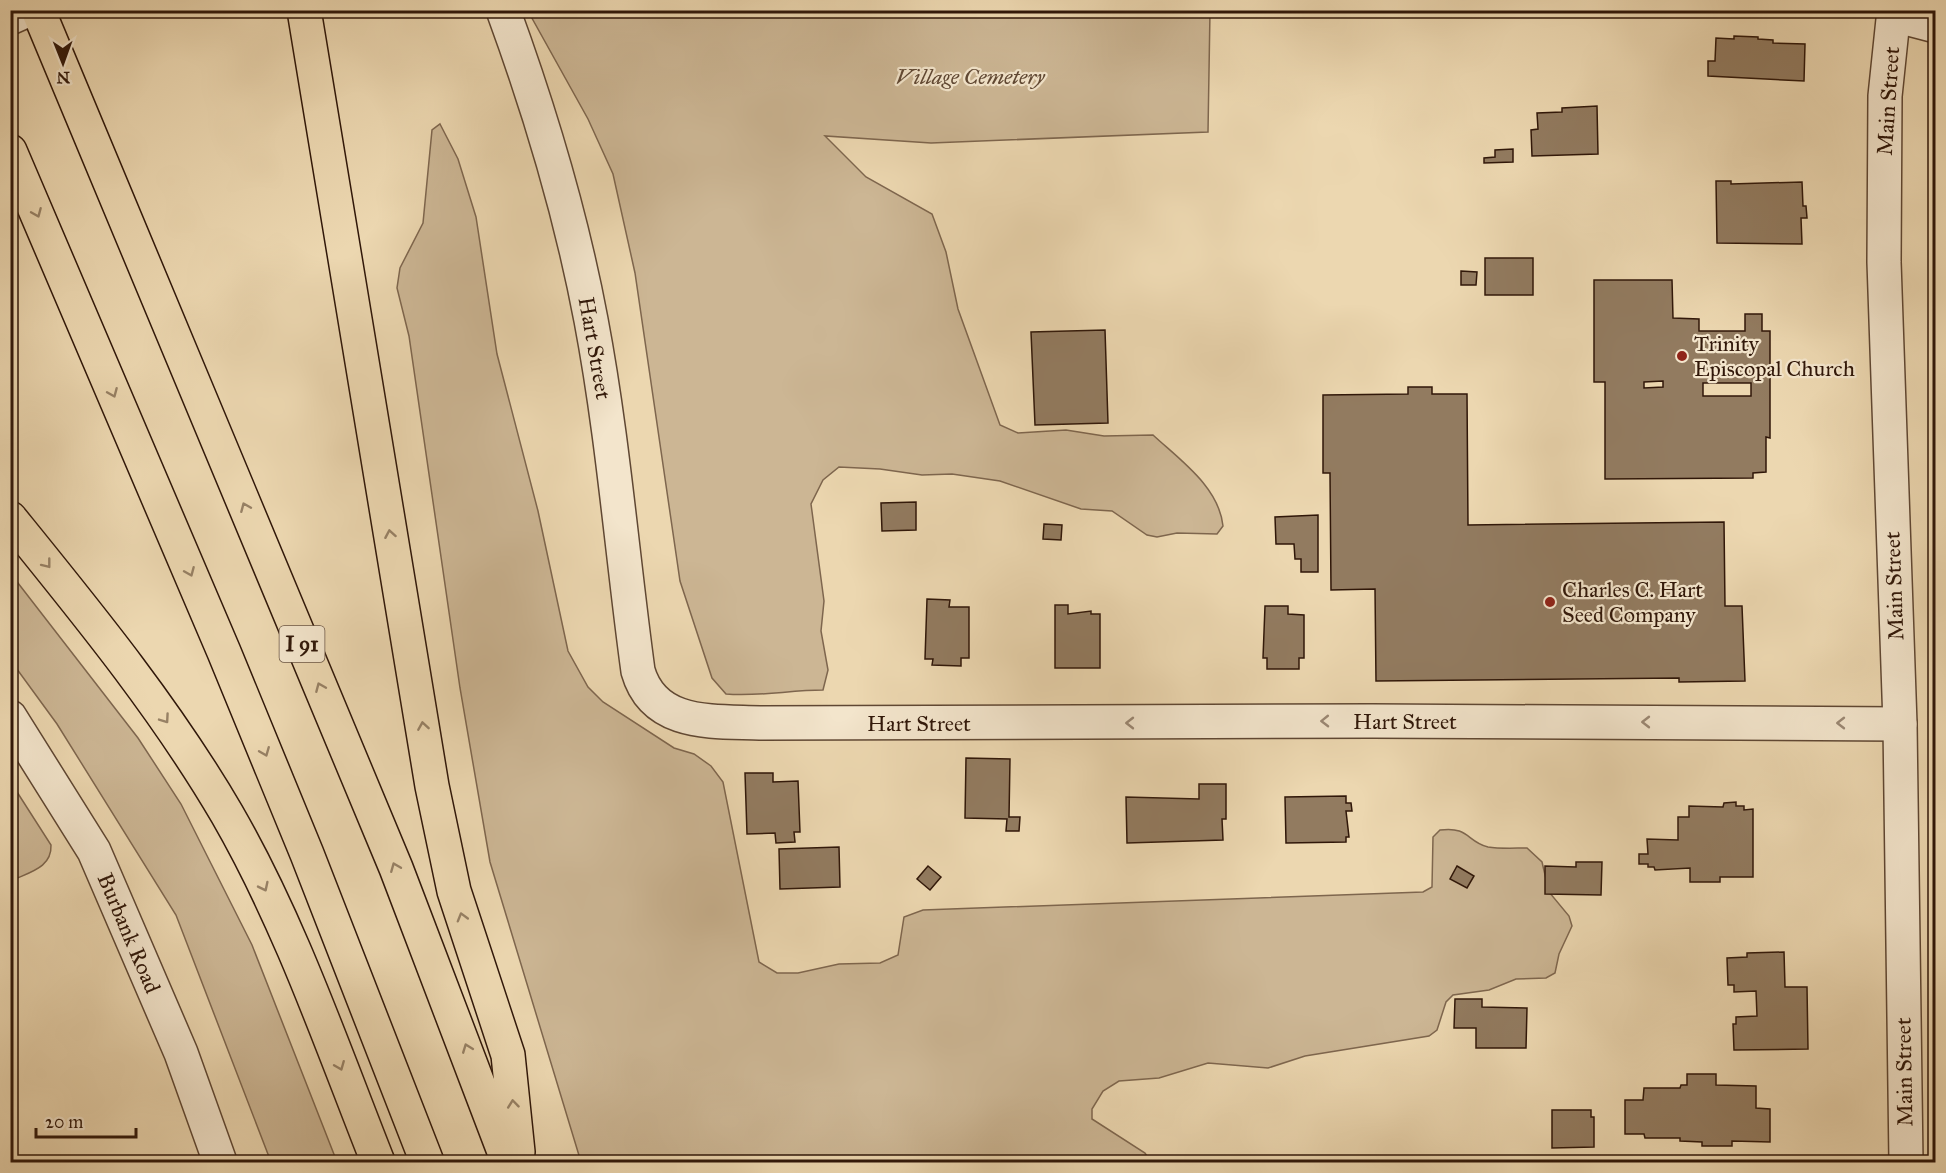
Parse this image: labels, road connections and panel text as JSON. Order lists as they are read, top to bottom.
{
  "streets": {
    "highway": ["I 91"],
    "street": ["Main Street", "Hart Street", "Burbank Road"]
  },
  "crossings": [
    ["Main Street", "Hart Street"]
  ],
  "one_way": ["Hart Street"],
  "parks": ["Village Cemetery"],
  "places": ["Trinity Episcopal Church", "Charles C. Hart Seed Company"],
  "scale_bar": "20 m",
  "north": "bottom"
}
